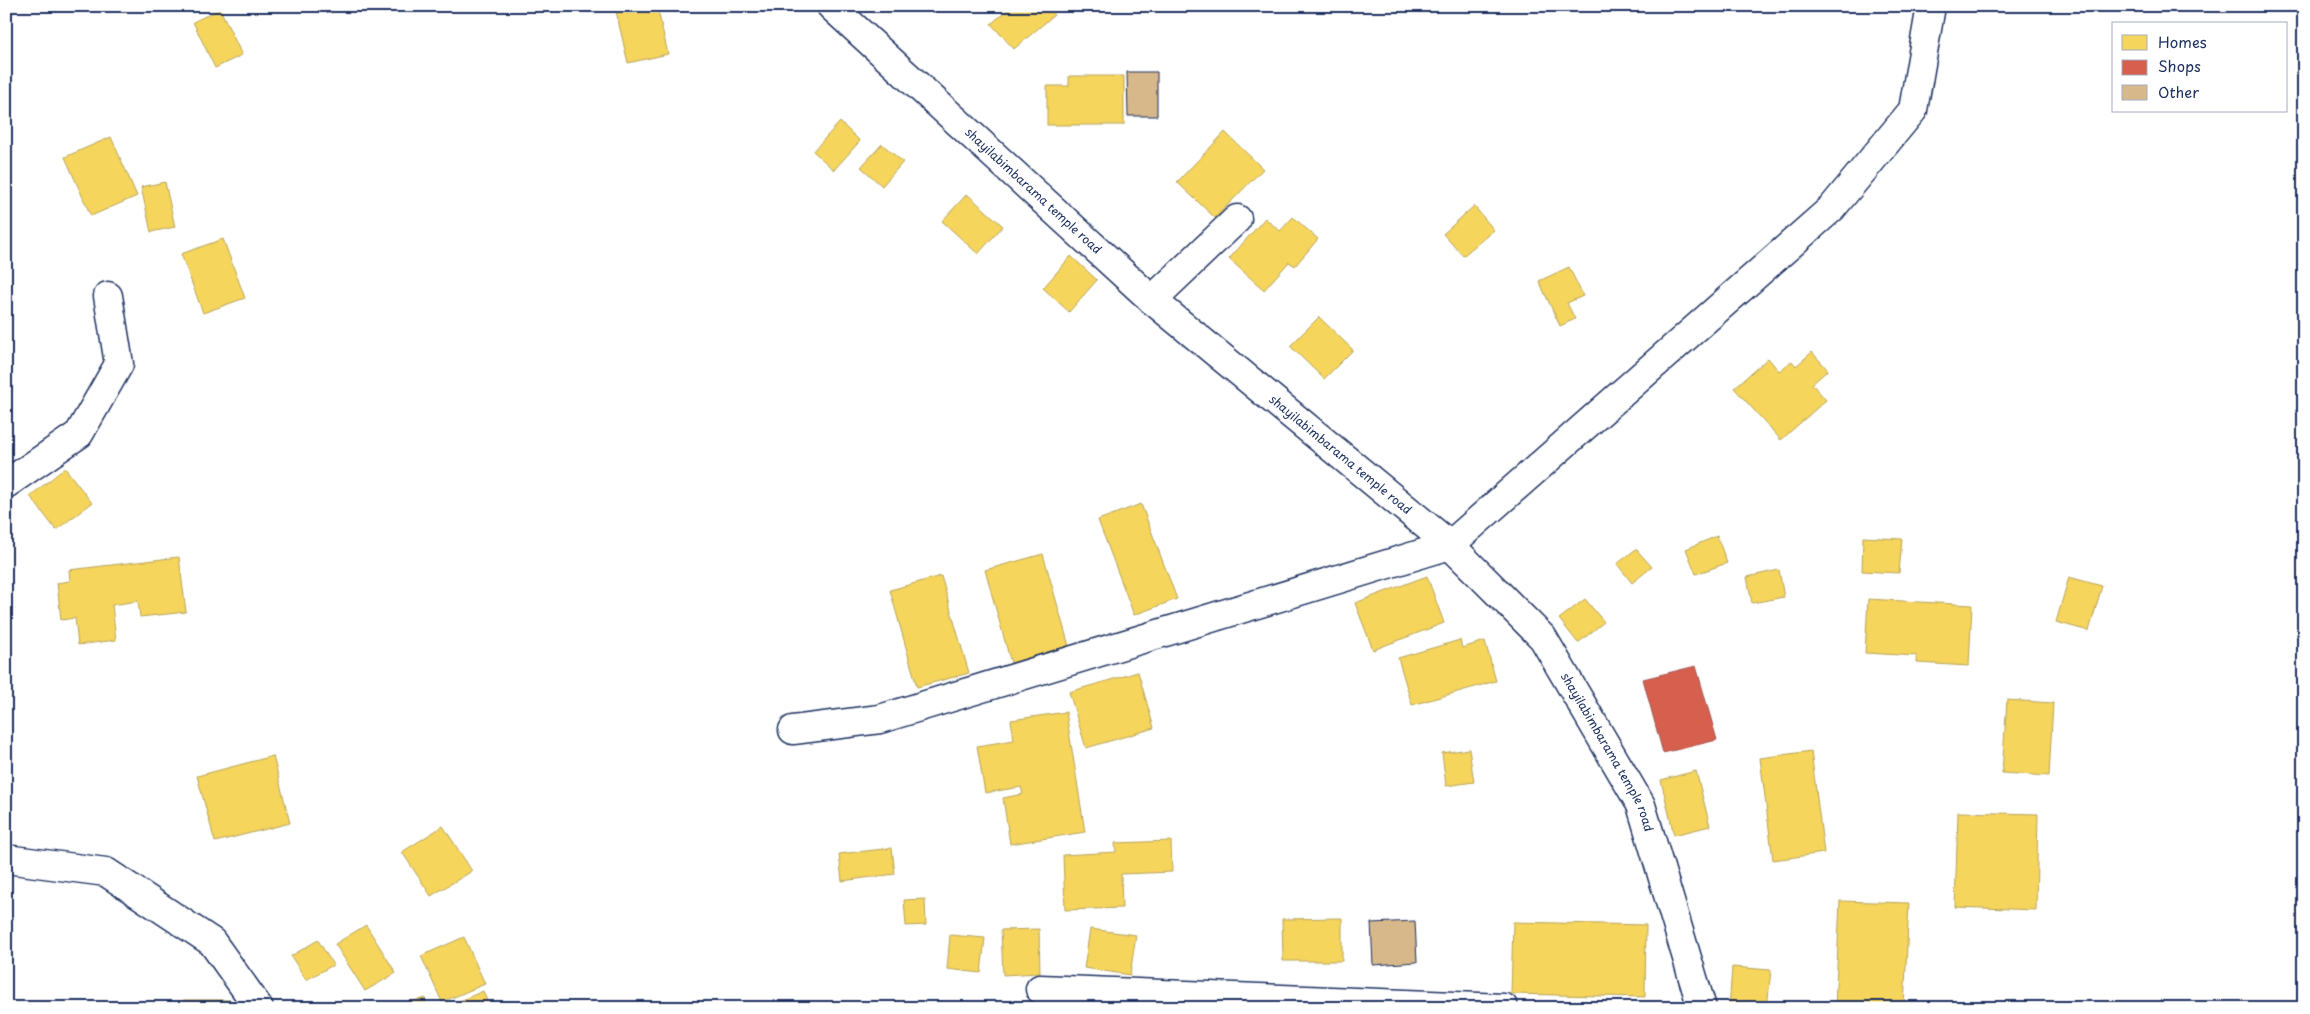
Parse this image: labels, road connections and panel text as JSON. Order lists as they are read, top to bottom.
{
  "streets": {
    "street": ["shayilabimbarama temple road"]
  },
  "legend": ["Homes", "Shops", "Other"]
}
